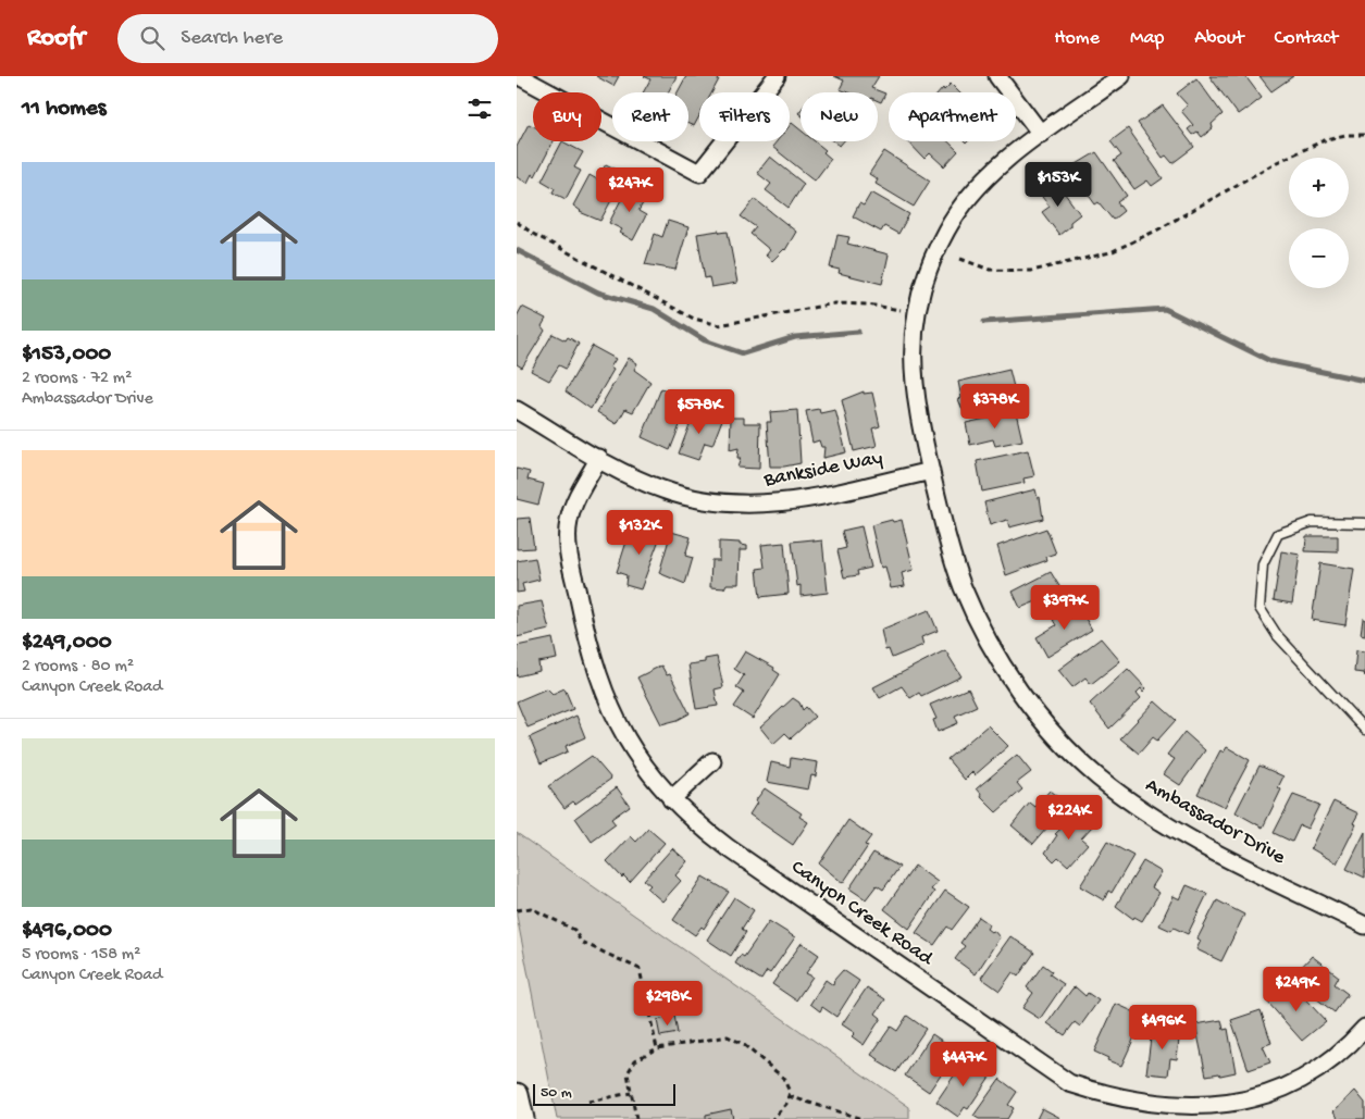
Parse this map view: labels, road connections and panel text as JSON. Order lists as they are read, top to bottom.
{
  "streets": {
    "street": ["Bankside Way", "Ambassador Drive", "Canyon Creek Road"]
  },
  "crossings": [
    ["Bankside Way", "Ambassador Drive"],
    ["Bankside Way", "Canyon Creek Road"]
  ],
  "scale_bar": "50 m",
  "page": {
    "header": "Roofr",
    "search": "Search here",
    "nav": [
      "Home",
      "Map",
      "About",
      "Contact"
    ],
    "heading": "11 homes",
    "chip": [
      "Buy",
      "Rent",
      "Filters",
      "New",
      "Apartment"
    ],
    "list": [
      {
        "name": "$153,000",
        "note": "2 rooms · 72 m² · Ambassador Drive"
      },
      {
        "name": "$249,000",
        "note": "2 rooms · 80 m² · Canyon Creek Road"
      },
      {
        "name": "$496,000",
        "note": "5 rooms · 158 m² · Canyon Creek Road"
      }
    ],
    "map_buttons": ["+", "−"],
    "price": [
      "$153K",
      "$247K",
      "$378K",
      "$578K",
      "$132K",
      "$397K",
      "$224K",
      "$249K",
      "$298K",
      "$496K",
      "$447K"
    ],
    "scale": "50 m"
  }
}
